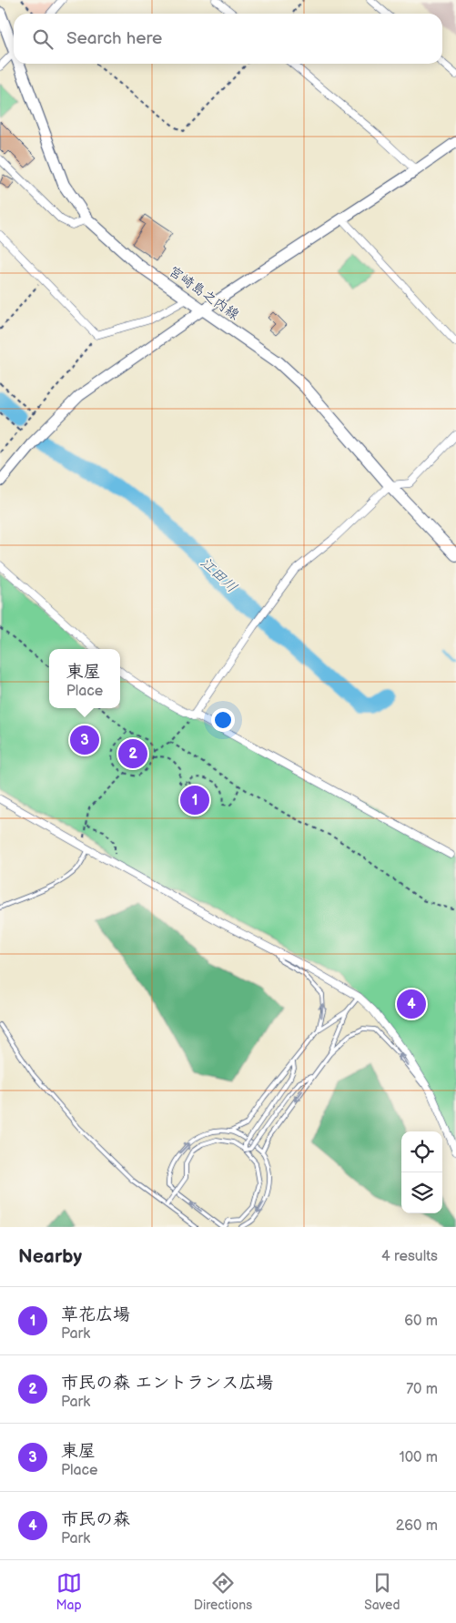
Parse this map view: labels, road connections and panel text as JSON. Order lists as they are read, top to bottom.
{
  "streets": {
    "main road": ["宮崎島之内線"]
  },
  "water": ["江田川"],
  "page": {
    "search": "Search here",
    "popup": ["東屋", "Place"],
    "pins": [
      "3",
      "2",
      "1",
      "4"
    ],
    "heading": ["Nearby", "4 results"],
    "list": [
      {
        "mark": "1",
        "name": "草花広場",
        "note": "Park",
        "value": "60 m"
      },
      {
        "mark": "2",
        "name": "市民の森 エントランス広場",
        "note": "Park",
        "value": "70 m"
      },
      {
        "mark": "3",
        "name": "東屋",
        "note": "Place",
        "value": "100 m"
      },
      {
        "mark": "4",
        "name": "市民の森",
        "note": "Park",
        "value": "260 m"
      }
    ],
    "nav": ["Map", "Directions", "Saved"]
  }
}
